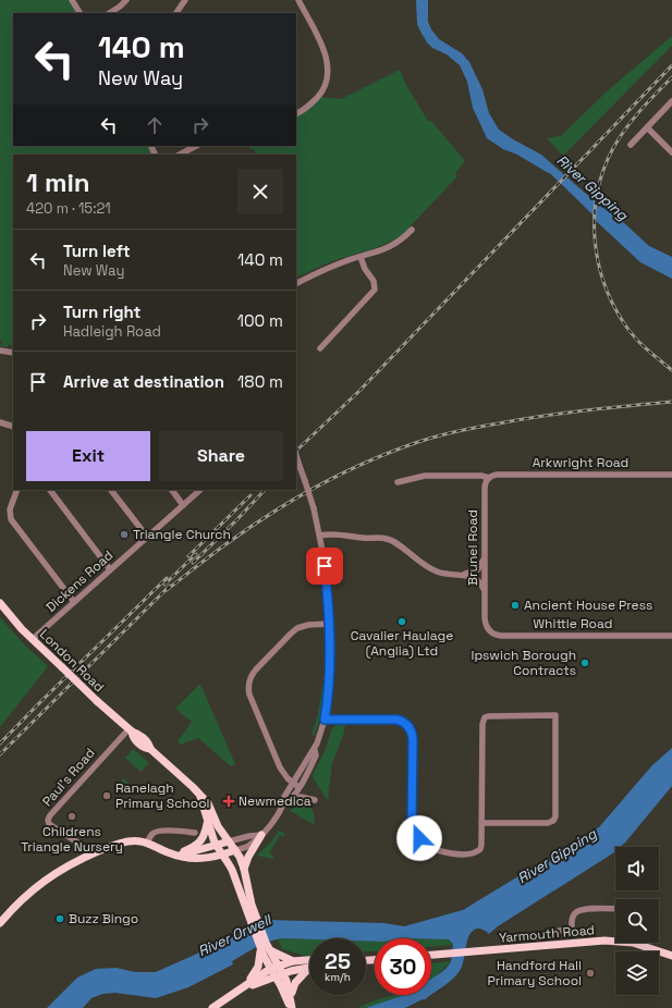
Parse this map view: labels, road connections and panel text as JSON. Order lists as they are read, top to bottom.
{
  "streets": {
    "main road": ["London Road", "Yarmouth Road"],
    "street": [
      "Arkwright Road",
      "Brunel Road",
      "Dickens Road",
      "Whittle Road",
      "Paul's Road"
    ]
  },
  "crossings": [
    ["Arkwright Road", "Brunel Road"],
    ["Brunel Road", "Whittle Road"],
    ["Dickens Road", "London Road"],
    ["London Road", "Paul's Road"]
  ],
  "water": ["River Gipping", "River Orwell"],
  "places": {
    "other": [
      "Triangle Church",
      "Ancient House Press",
      "Cavalier Haulage (Anglia) Ltd",
      "Ipswich Borough Contracts",
      "Ranelagh Primary School",
      "Childrens Triangle Nursery",
      "Buzz Bingo",
      "Handford Hall Primary School"
    ],
    "health": ["Newmedica"]
  },
  "page": {
    "turn": ["140 m", "New Way"],
    "heading": ["1 min", "420 m · 15:21"],
    "list": [
      {
        "name": "Turn left",
        "note": "New Way",
        "value": "140 m"
      },
      {
        "name": "Turn right",
        "note": "Hadleigh Road",
        "value": "100 m"
      },
      {
        "name": "Arrive at destination",
        "value": "180 m"
      }
    ],
    "buttons": ["Exit", "Share"],
    "speed": "25 km/h",
    "limit": "30"
  }
}
